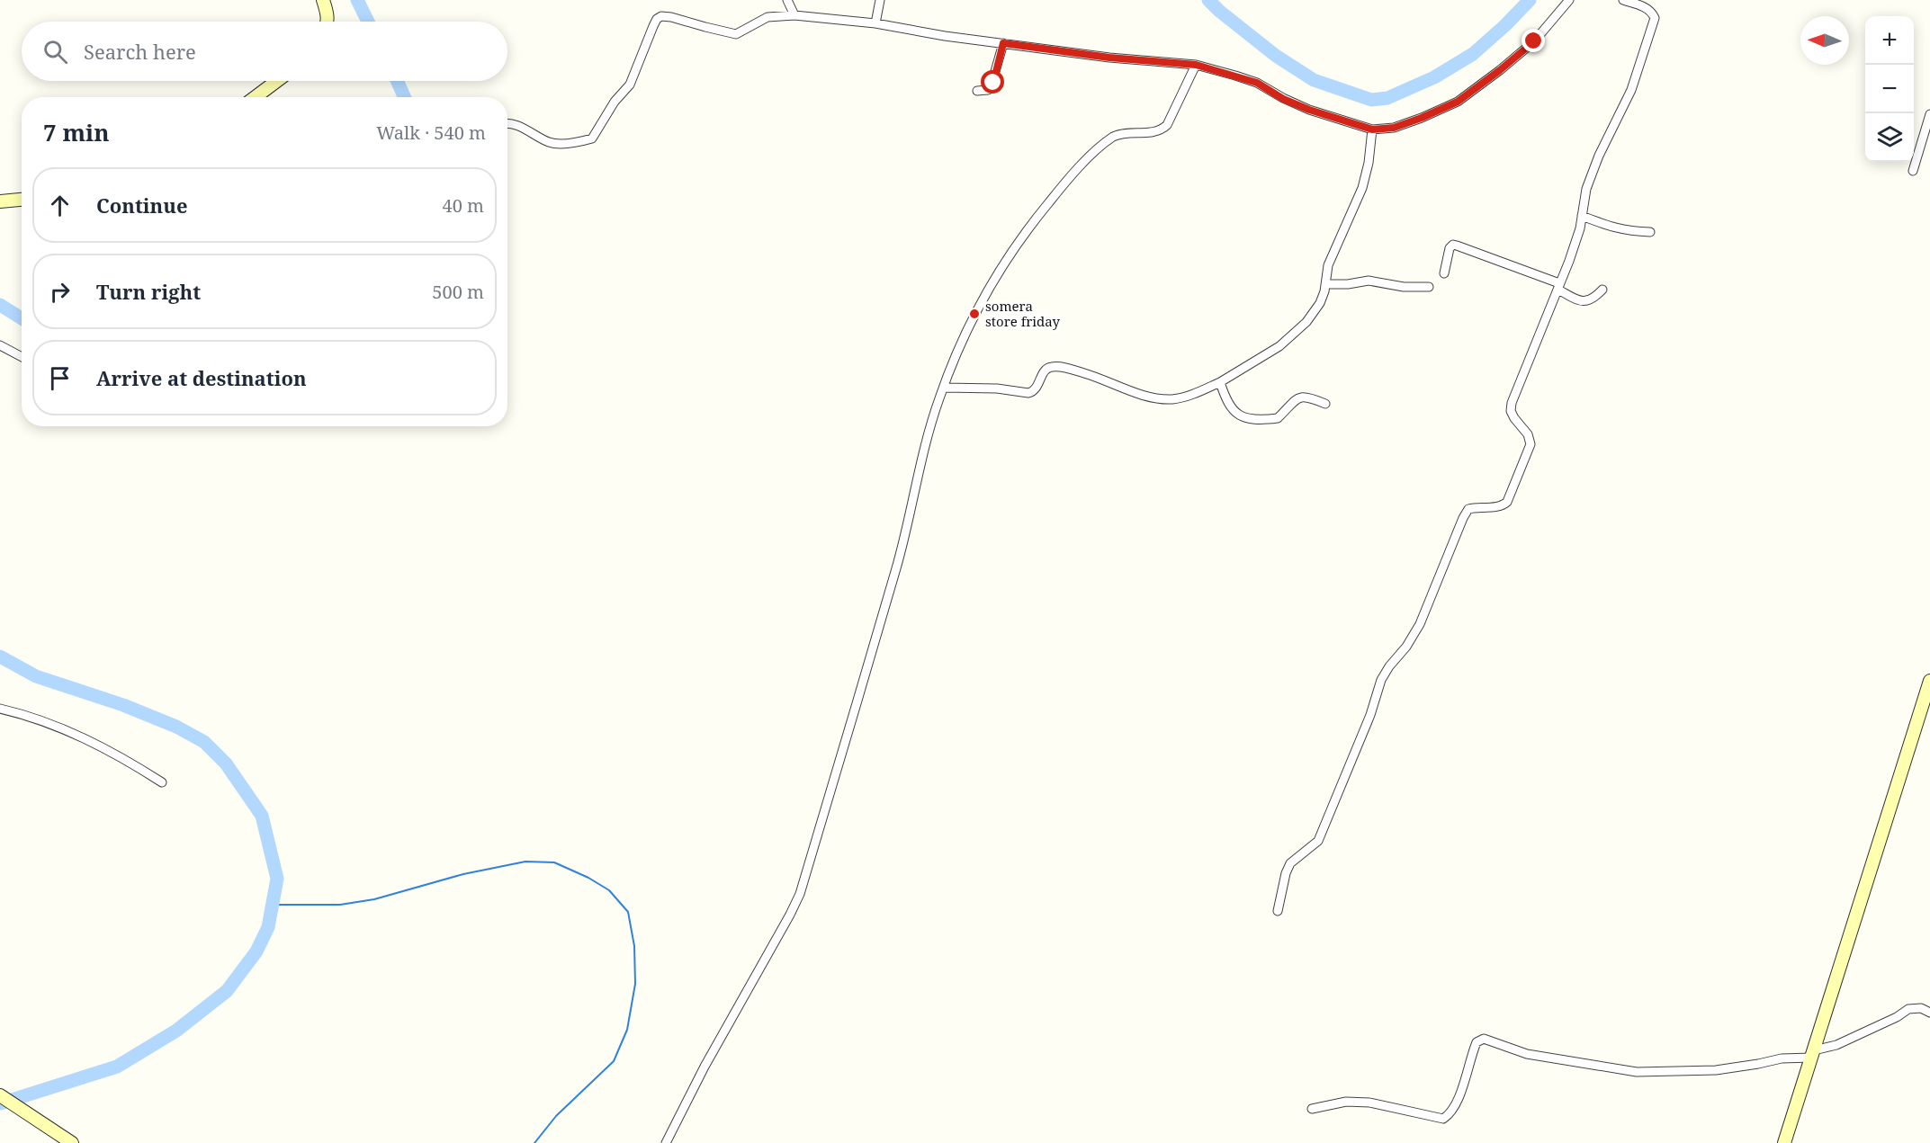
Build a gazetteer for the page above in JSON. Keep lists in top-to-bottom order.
{
  "places": ["somera store friday"],
  "north": "left",
  "page": {
    "map_buttons": ["+", "−"],
    "search": "Search here",
    "heading": ["7 min", "Walk · 540 m"],
    "list": [
      ["Continue", "40 m"],
      ["Turn right", "500 m"],
      "Arrive at destination"
    ]
  }
}
